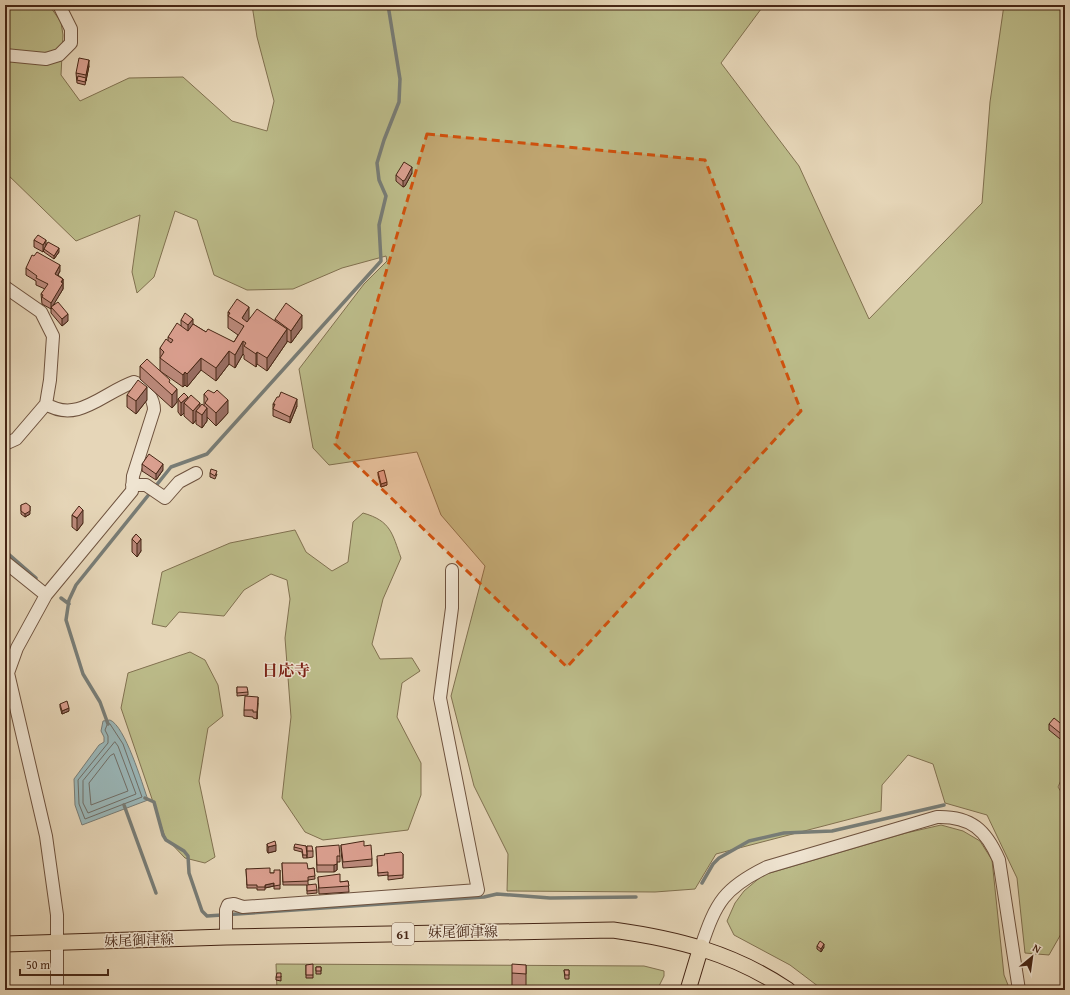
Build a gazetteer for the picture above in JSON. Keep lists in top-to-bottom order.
{
  "streets": {
    "main road": ["妹尾御津線", "61"]
  },
  "districts": ["日応寺"],
  "scale_bar": "50 m",
  "north": "top right"
}
